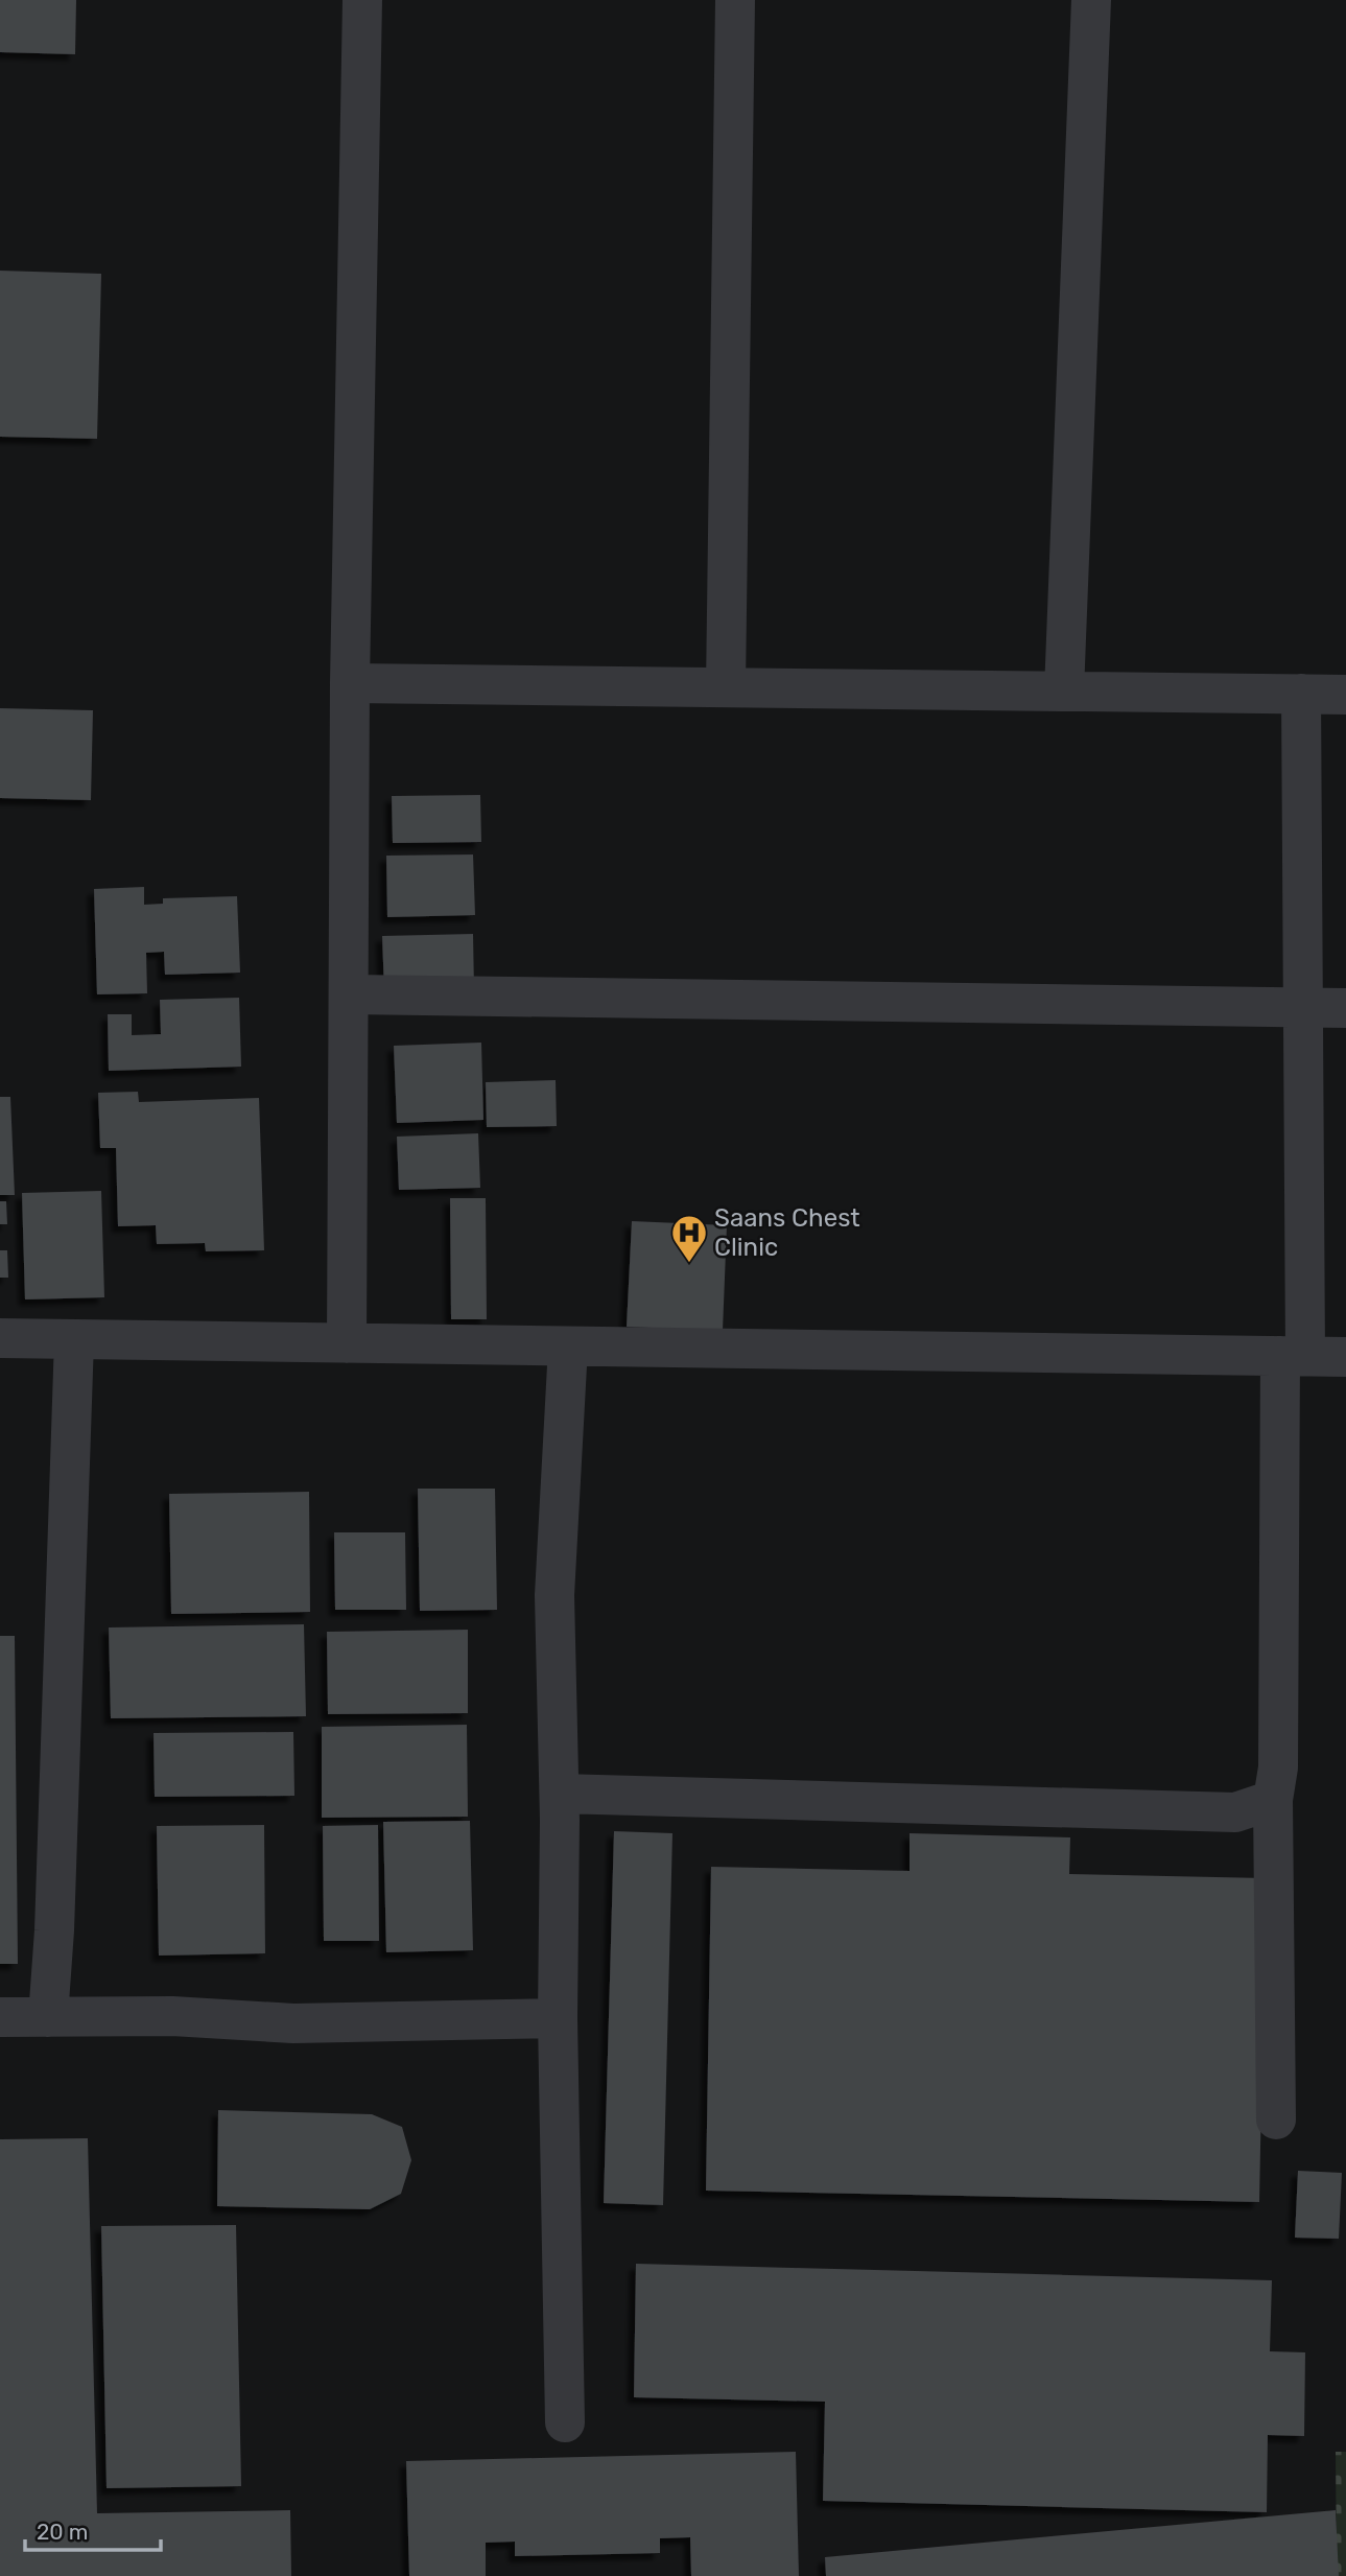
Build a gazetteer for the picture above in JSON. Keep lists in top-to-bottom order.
{
  "places": {
    "hospital": ["Saans Chest Clinic"]
  },
  "scale_bar": "20 m"
}
